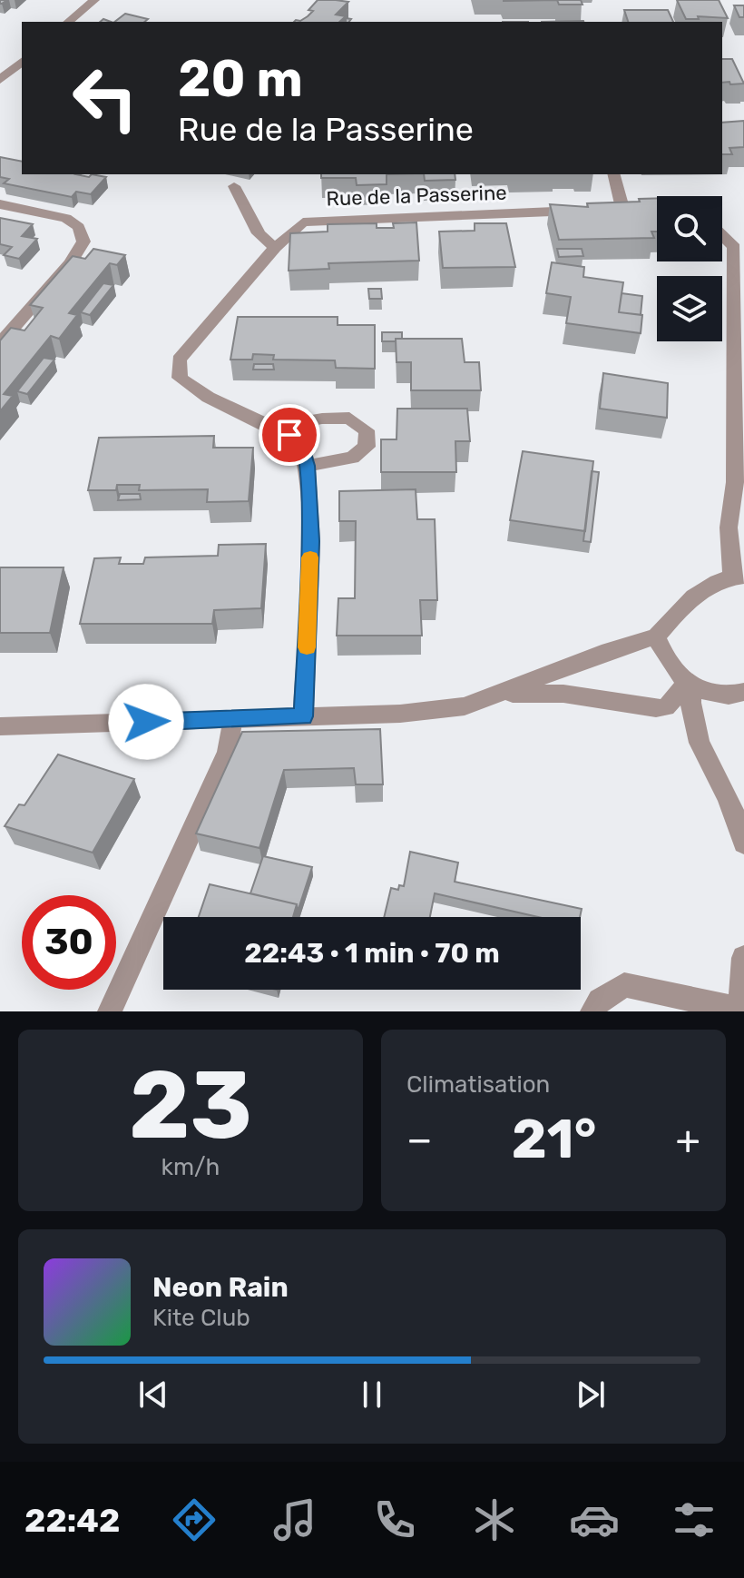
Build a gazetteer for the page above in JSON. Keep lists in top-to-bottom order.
{
  "streets": {
    "street": ["Rue de la Passerine"]
  },
  "page": {
    "turn": ["20 m", "Rue de la Passerine"],
    "limit": "30",
    "trip": "22:43 · 1 min · 70 m",
    "tile": [
      ["23", "km/h"],
      "Climatisation"
    ],
    "heat": ["−", "21°", "+"],
    "song": ["Neon Rain", "Kite Club"],
    "tabs": "22:42"
  }
}
